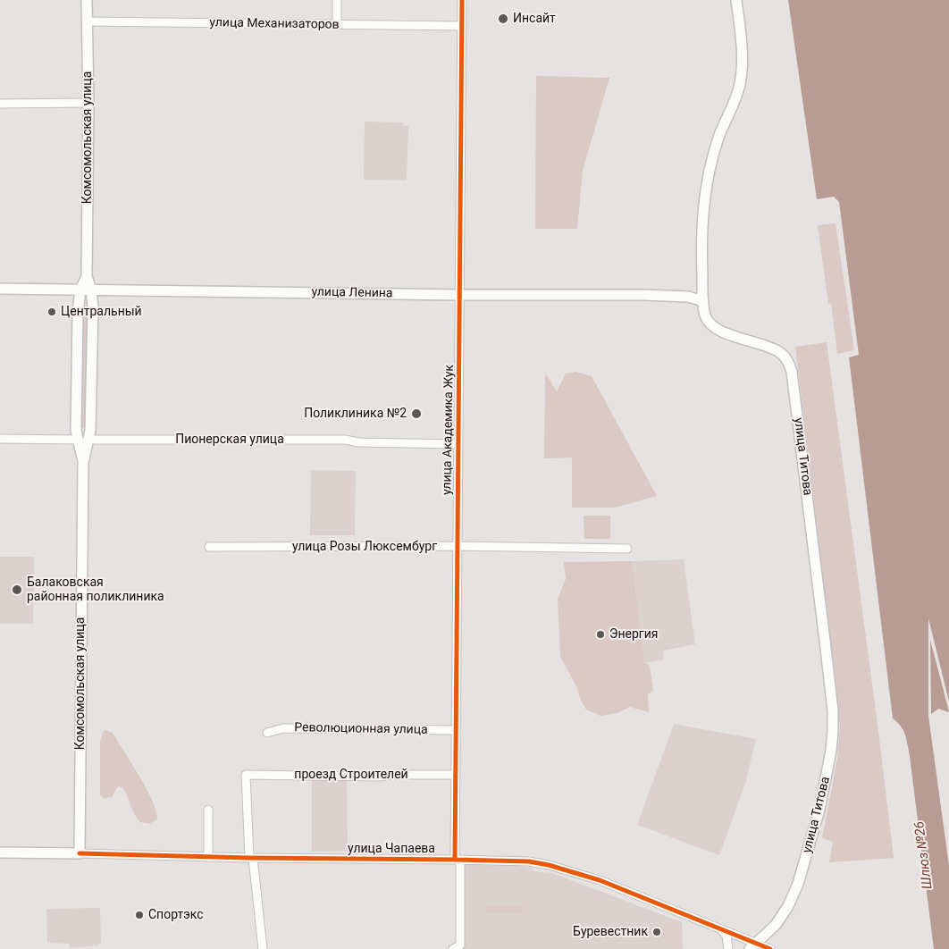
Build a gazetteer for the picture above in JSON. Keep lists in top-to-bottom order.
{
  "streets": {
    "main road": [
      "Комсомольская улица",
      "улица Ленина",
      "Пионерская улица",
      "улица Титова",
      "улица Чапаева"
    ],
    "street": [
      "улица Механизаторов",
      "улица Академика Жук",
      "улица Розы Люксембург",
      "Революционная улица",
      "проезд Строителей"
    ]
  },
  "crossings": [
    ["улица Механизаторов", "Комсомольская улица"],
    ["улица Механизаторов", "улица Академика Жук"],
    ["Комсомольская улица", "улица Ленина"],
    ["Комсомольская улица", "Пионерская улица"],
    ["Комсомольская улица", "улица Чапаева"],
    ["улица Ленина", "улица Академика Жук"],
    ["улица Ленина", "улица Титова"],
    ["улица Академика Жук", "Пионерская улица"],
    ["улица Академика Жук", "улица Розы Люксембург"],
    ["улица Академика Жук", "Революционная улица"],
    ["улица Академика Жук", "проезд Строителей"],
    ["улица Академика Жук", "улица Чапаева"],
    ["улица Титова", "улица Чапаева"],
    ["проезд Строителей", "улица Чапаева"]
  ],
  "water": ["Шлюз №26"],
  "places": [
    "Инсайт",
    "Центральный",
    "Поликлиника №2",
    "Балаковская районная поликлиника",
    "Энергия",
    "Спортэкс",
    "Буревестник"
  ]
}
